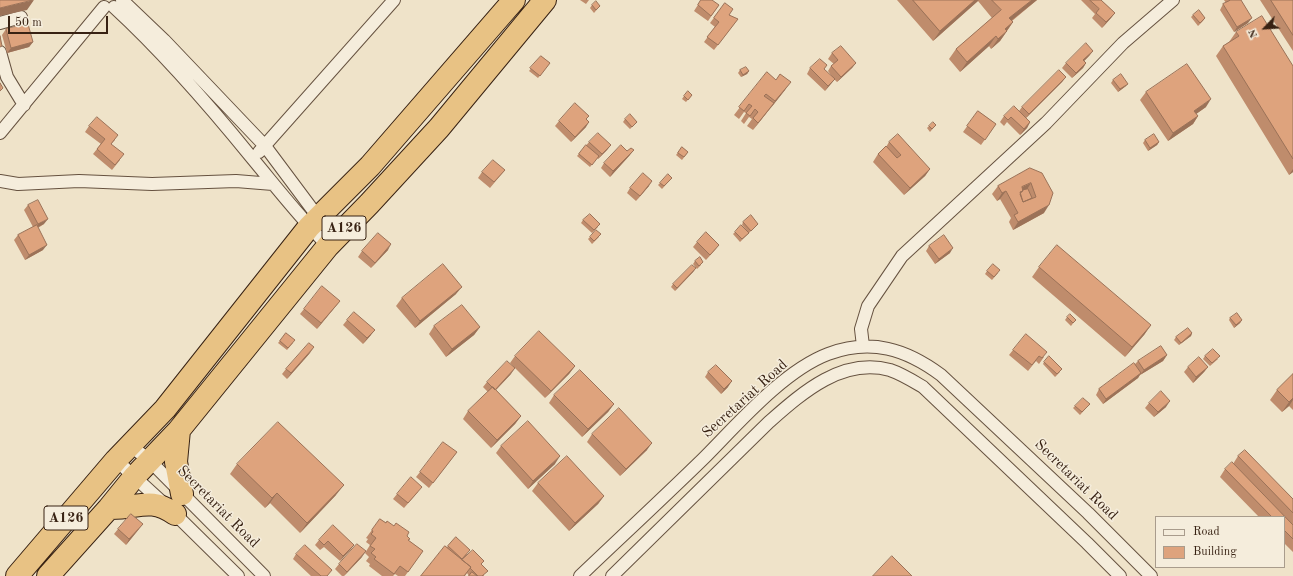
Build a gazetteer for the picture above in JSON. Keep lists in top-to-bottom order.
{
  "streets": {
    "highway": ["A126"],
    "street": ["Secretariat Road"]
  },
  "crossings": [
    ["A126", "Secretariat Road"]
  ],
  "legend": ["Road", "Building"],
  "scale_bar": "50 m",
  "north": "bottom left"
}
